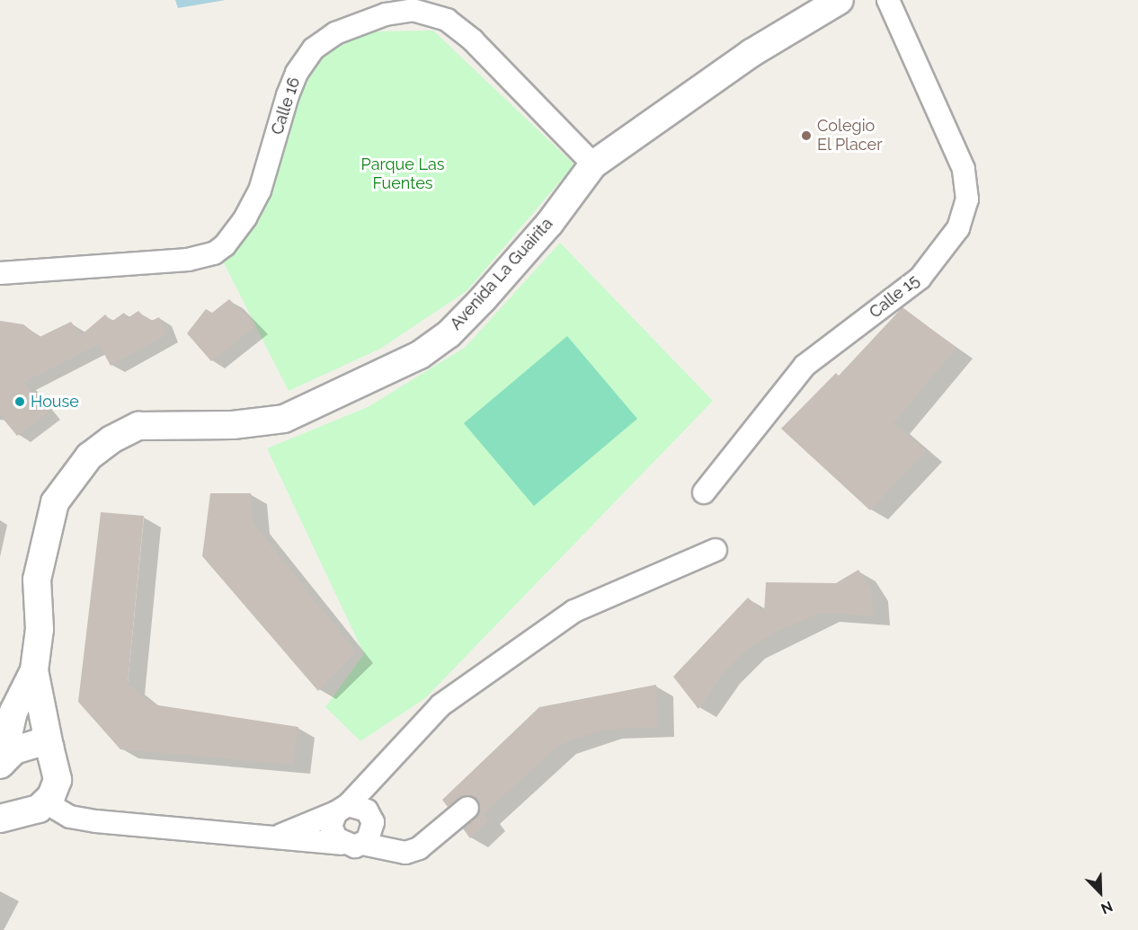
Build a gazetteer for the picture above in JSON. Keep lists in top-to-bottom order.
{
  "streets": {
    "street": ["Calle 16", "Avenida La Guairita", "Calle 15"]
  },
  "crossings": [
    ["Calle 16", "Avenida La Guairita"]
  ],
  "parks": ["Parque Las Fuentes"],
  "places": ["Colegio El Placer", "House"],
  "north": "bottom right"
}
